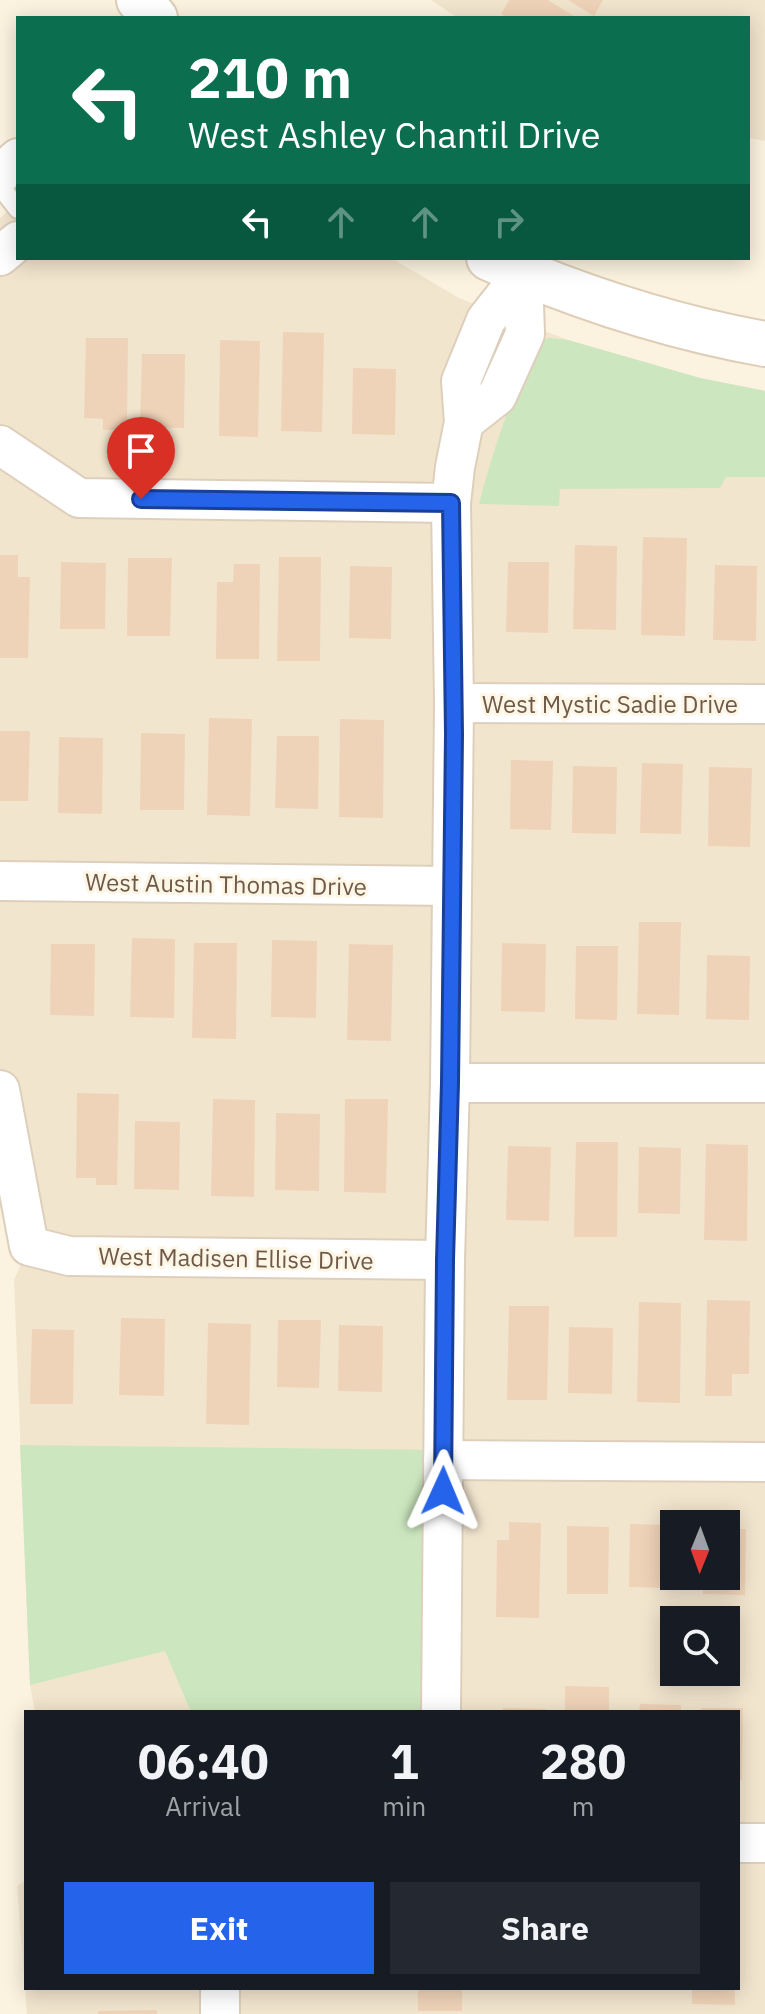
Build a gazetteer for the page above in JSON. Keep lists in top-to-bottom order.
{
  "streets": {
    "street": ["West Mystic Sadie Drive", "West Austin Thomas Drive", "West Madisen Ellise Drive"]
  },
  "north": "bottom",
  "page": {
    "turn": ["210 m", "West Ashley Chantil Drive"],
    "eta": [
      "06:40",
      "Arrival",
      "1",
      "min",
      "280",
      "m"
    ],
    "buttons": ["Exit", "Share"]
  }
}
